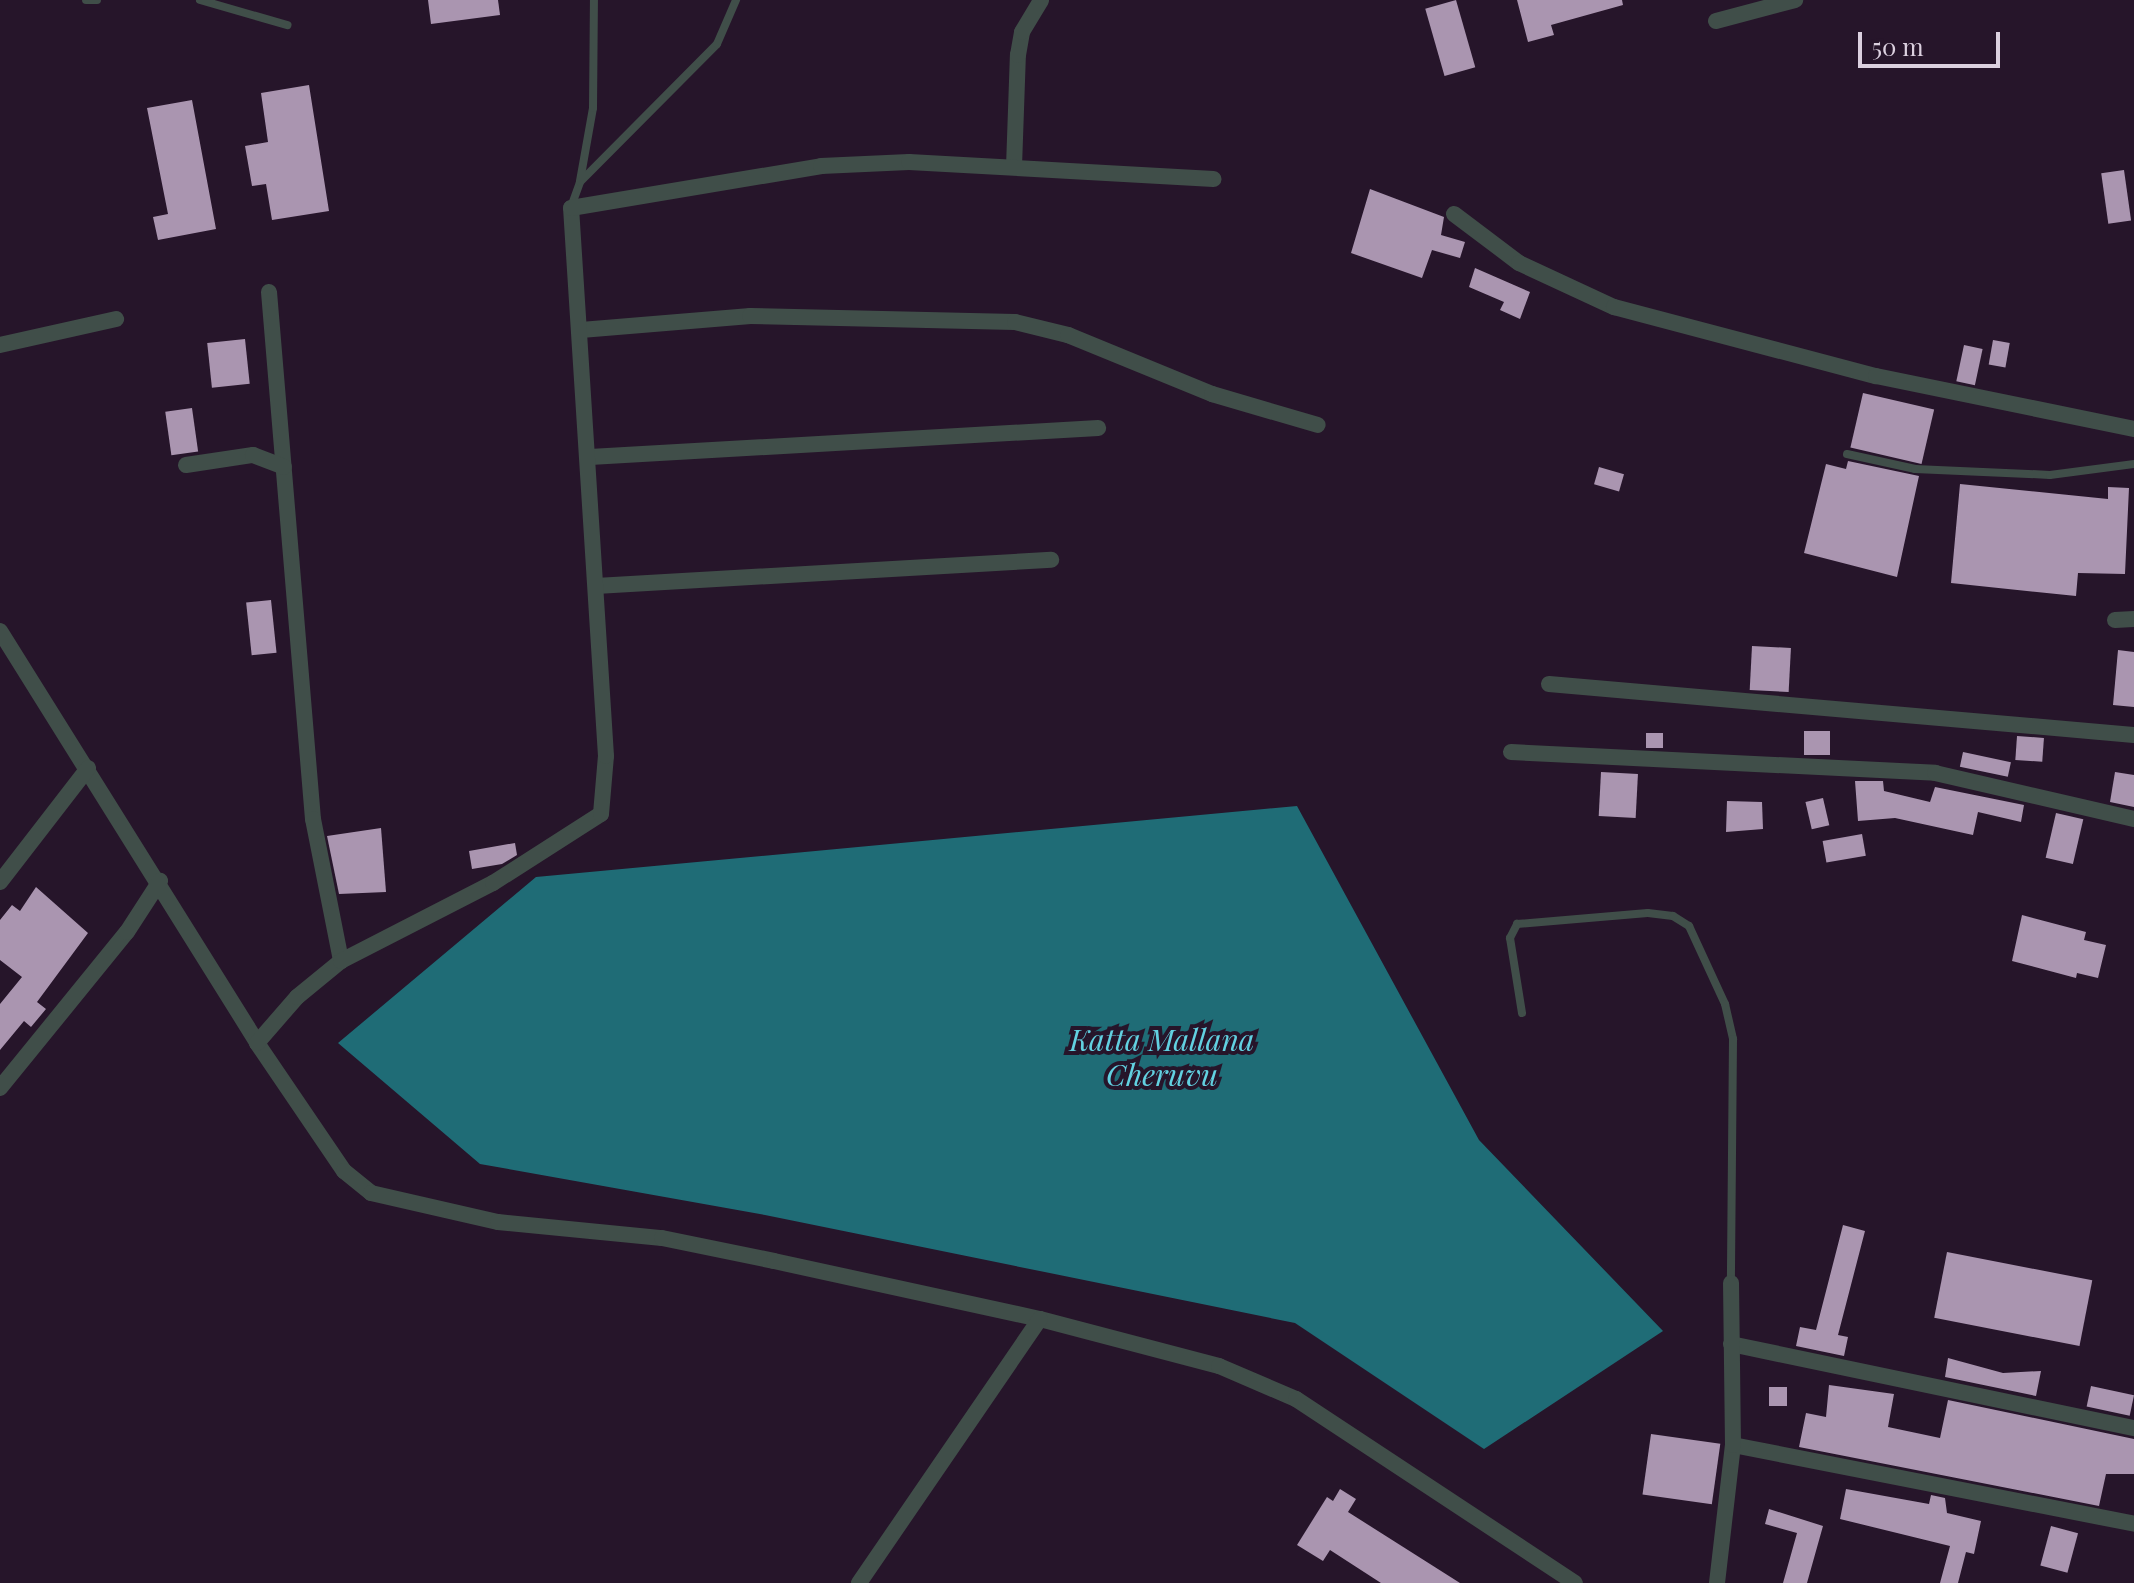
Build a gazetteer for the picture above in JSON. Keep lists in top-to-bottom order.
{
  "water": ["Katta Mallana Cheruvu"],
  "scale_bar": "50 m"
}
